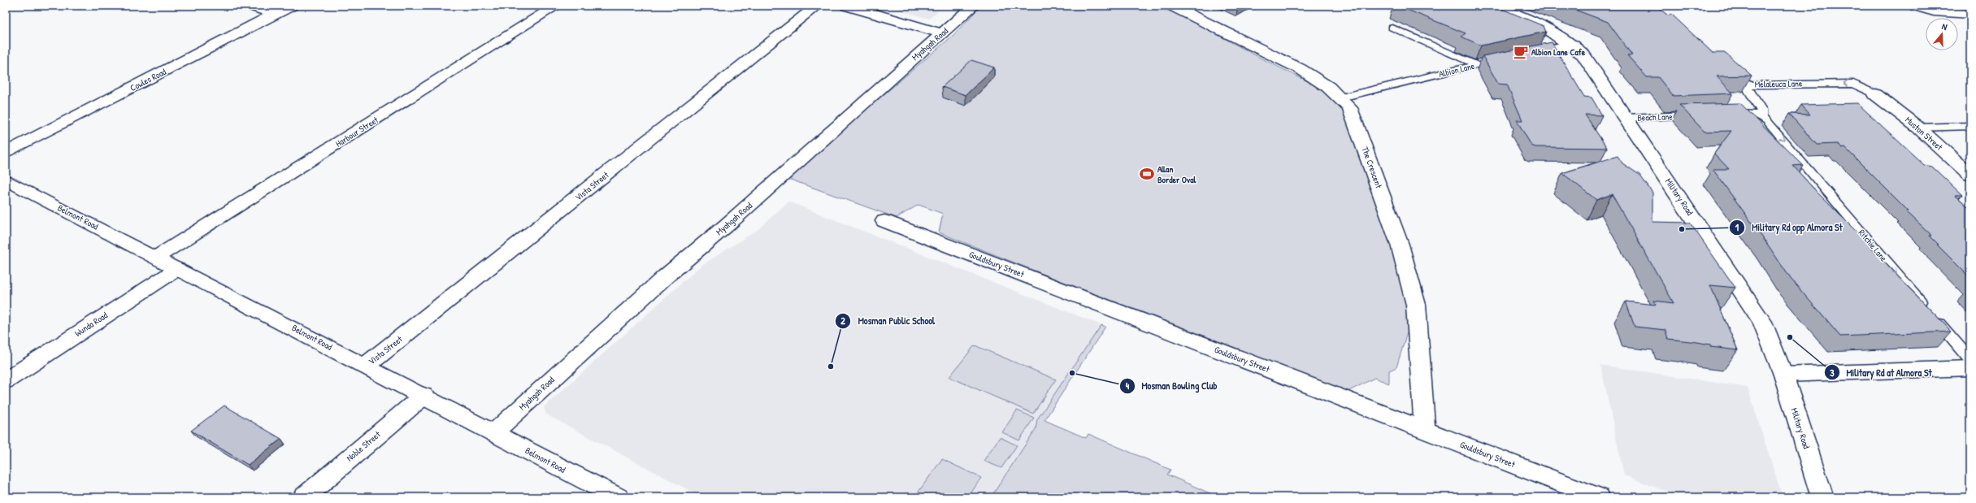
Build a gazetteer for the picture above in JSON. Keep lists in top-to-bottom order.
{
  "streets": {
    "street": [
      "Myahgah Road",
      "Cowles Road",
      "Harbour Street",
      "Muston Street",
      "The Crescent",
      "Vista Street",
      "Military Road",
      "Belmont Road",
      "Gouldsbury Street",
      "Wunda Road",
      "Noble Street"
    ],
    "lane": [
      "Albion Lane",
      "Melaleuca Lane",
      "Beach Lane",
      "Ritchie Lane"
    ]
  },
  "crossings": [
    ["Myahgah Road", "Belmont Road"],
    ["Albion Lane", "The Crescent"],
    ["Melaleuca Lane", "Muston Street"],
    ["Melaleuca Lane", "Ritchie Lane"],
    ["Beach Lane", "Military Road"],
    ["Harbour Street", "Belmont Road"],
    ["The Crescent", "Gouldsbury Street"],
    ["Vista Street", "Belmont Road"],
    ["Belmont Road", "Wunda Road"],
    ["Belmont Road", "Noble Street"]
  ],
  "one_way": ["Melaleuca Lane", "Ritchie Lane"],
  "places": {
    "cafe": ["Albion Lane Cafe"],
    "sports": ["Allan Border Oval"],
    "other": [
      "Military Rd opp Almora St",
      "Military Rd at Almora St",
      "Mosman Public School",
      "Mosman Bowling Club"
    ]
  },
  "north": "top"
}
